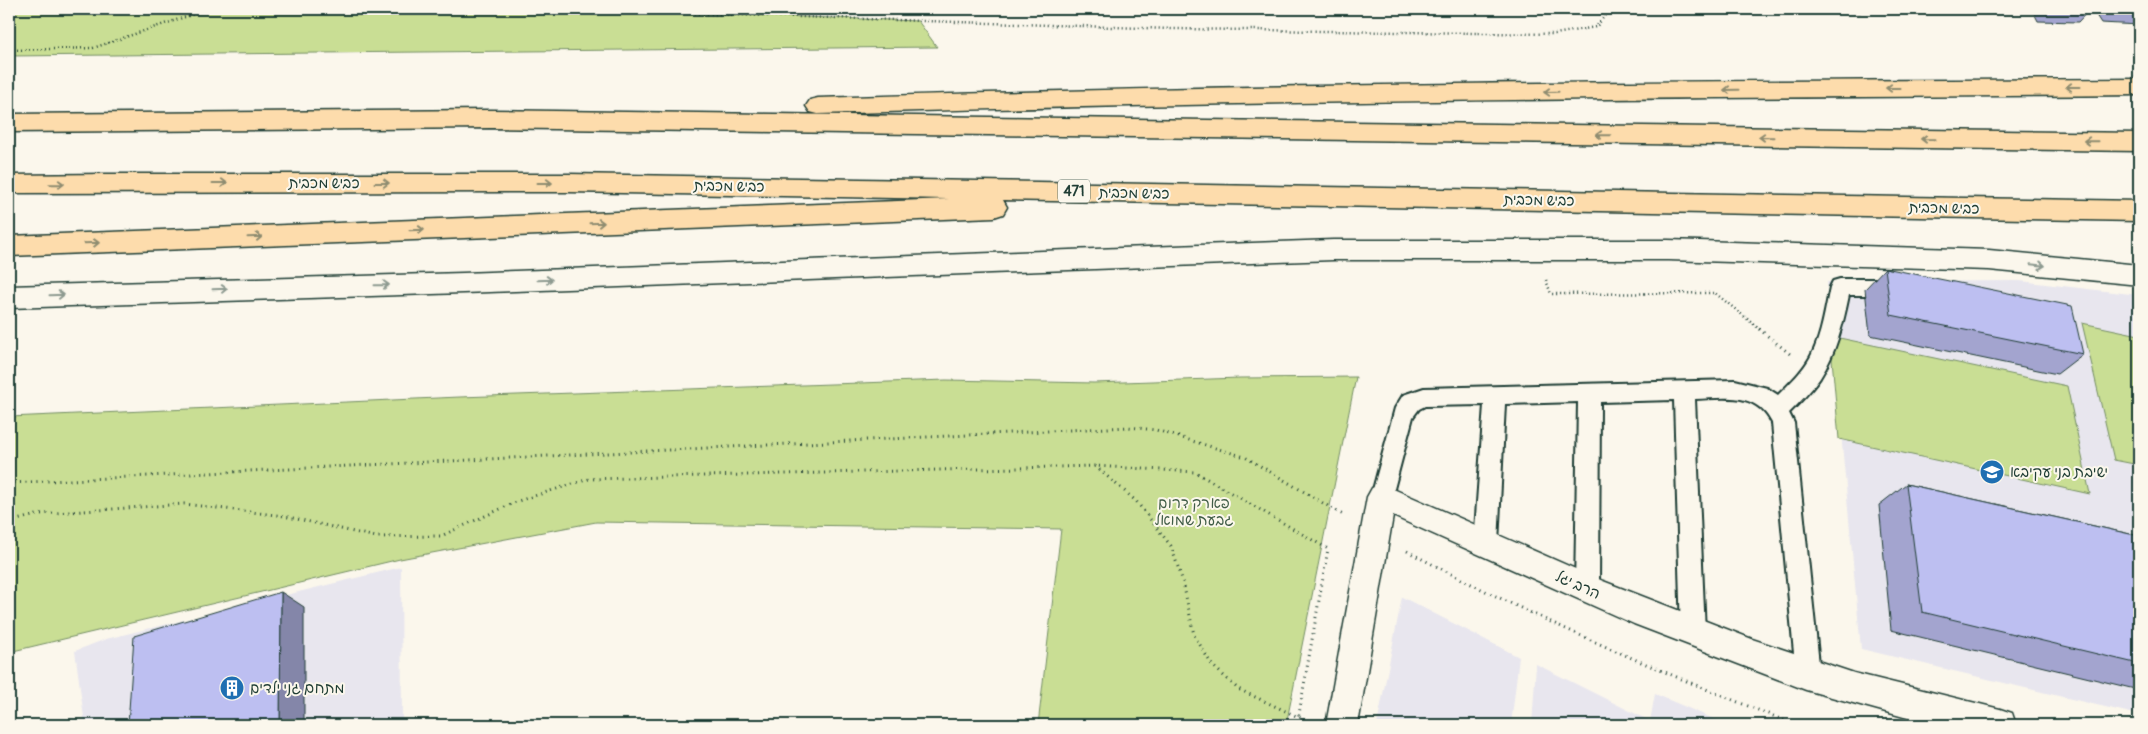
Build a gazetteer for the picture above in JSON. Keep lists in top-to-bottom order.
{
  "streets": {
    "highway": ["כביש מכבית", "471"],
    "main road": ["הרב יגל"]
  },
  "parks": ["פארק דרום גבעת שמואל"],
  "places": {
    "school or university": ["ישיבת בני עקיבא"],
    "building": ["מתחם גני ילדים"]
  }
}
